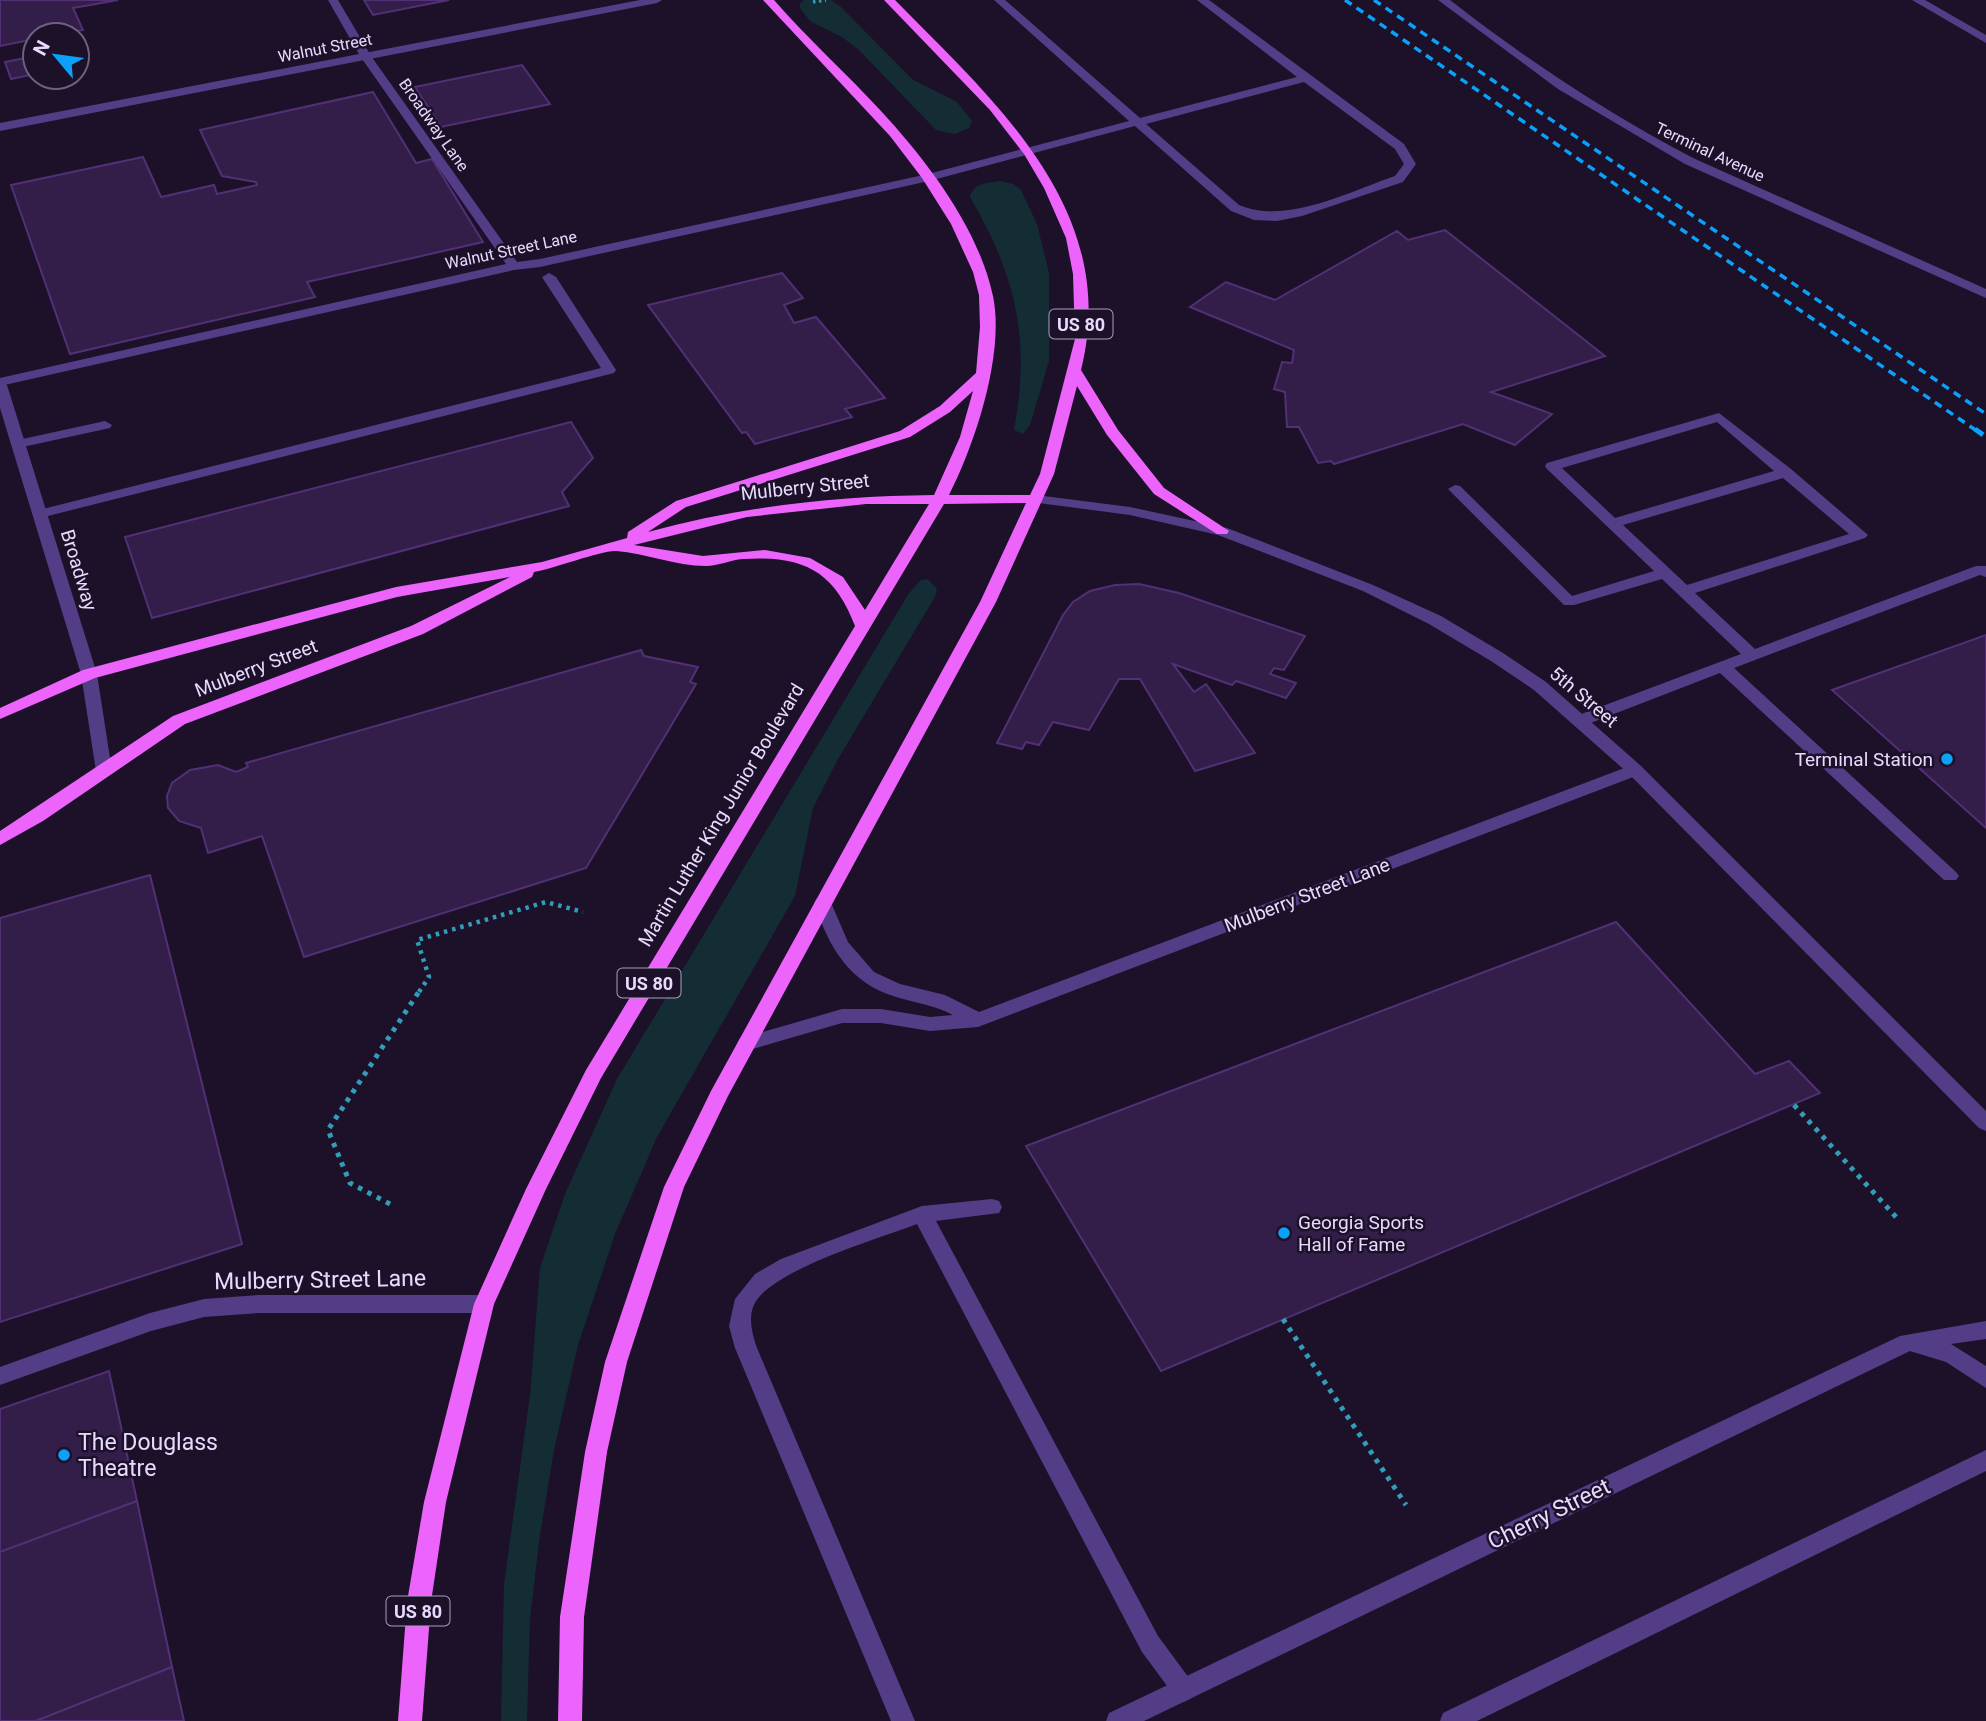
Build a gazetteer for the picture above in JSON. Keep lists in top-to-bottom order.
{
  "streets": {
    "main road": ["US 80", "Mulberry Street", "Martin Luther King Junior Boulevard"],
    "street": [
      "Walnut Street",
      "Broadway Lane",
      "Terminal Avenue",
      "Walnut Street Lane",
      "Broadway",
      "5th Street",
      "Mulberry Street Lane",
      "Cherry Street"
    ]
  },
  "crossings": [
    ["Walnut Street", "Broadway Lane"],
    ["Broadway Lane", "Walnut Street Lane"],
    ["Walnut Street Lane", "US 80"],
    ["Walnut Street Lane", "Broadway"],
    ["Walnut Street Lane", "Martin Luther King Junior Boulevard"],
    ["US 80", "Mulberry Street"],
    ["US 80", "5th Street"],
    ["US 80", "Mulberry Street Lane"],
    ["Mulberry Street", "Broadway"],
    ["Mulberry Street", "5th Street"],
    ["Mulberry Street", "Martin Luther King Junior Boulevard"],
    ["5th Street", "Mulberry Street Lane"],
    ["Martin Luther King Junior Boulevard", "Mulberry Street Lane"]
  ],
  "places": ["Terminal Station", "Georgia Sports Hall of Fame", "The Douglass Theatre"],
  "north": "top left"
}
